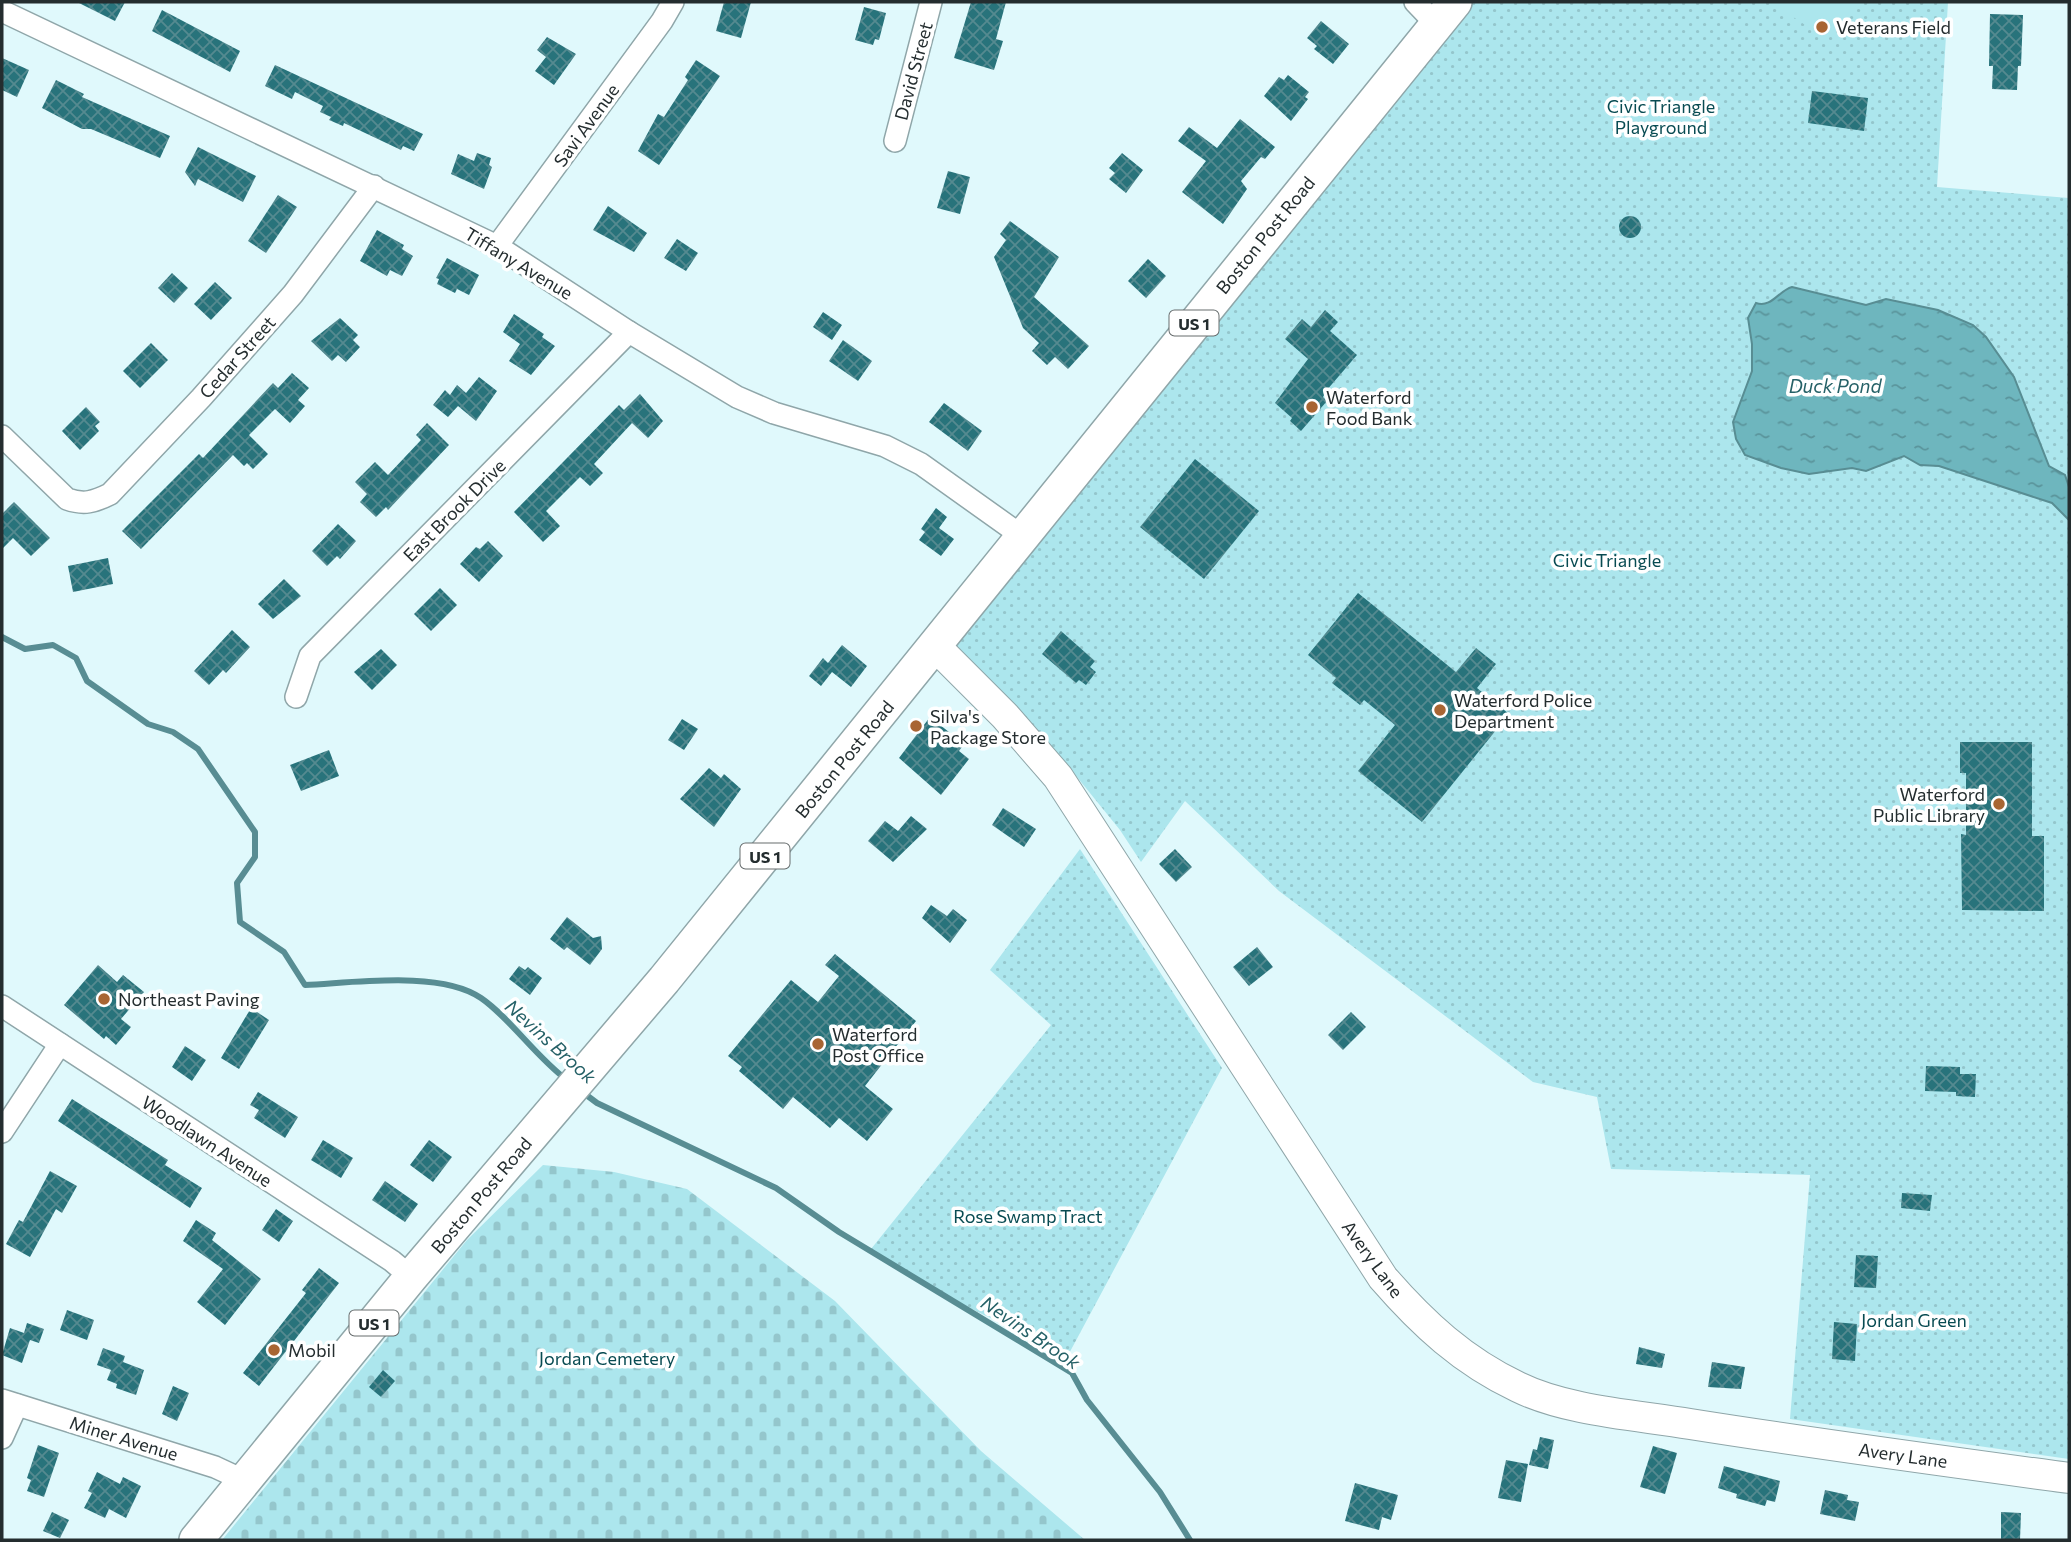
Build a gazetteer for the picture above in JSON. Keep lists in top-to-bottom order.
{
  "streets": {
    "main road": ["Boston Post Road", "US 1"],
    "street": [
      "David Street",
      "Savi Avenue",
      "Tiffany Avenue",
      "Cedar Street",
      "East Brook Drive",
      "Woodlawn Avenue",
      "Avery Lane",
      "Miner Avenue"
    ]
  },
  "crossings": [
    ["Savi Avenue", "Tiffany Avenue"],
    ["Boston Post Road", "Tiffany Avenue"],
    ["Boston Post Road", "Woodlawn Avenue"],
    ["Boston Post Road", "Avery Lane"],
    ["Boston Post Road", "Miner Avenue"],
    ["Tiffany Avenue", "Cedar Street"],
    ["Tiffany Avenue", "East Brook Drive"]
  ],
  "water": ["Duck Pond", "Nevins Brook"],
  "parks": [
    "Civic Triangle Playground",
    "Civic Triangle",
    "Rose Swamp Tract",
    "Jordan Green",
    "Jordan Cemetery"
  ],
  "places": [
    "Veterans Field",
    "Waterford Food Bank",
    "Waterford Police Department",
    "Silva's Package Store",
    "Waterford Public Library",
    "Northeast Paving",
    "Waterford Post Office",
    "Mobil"
  ]
}
